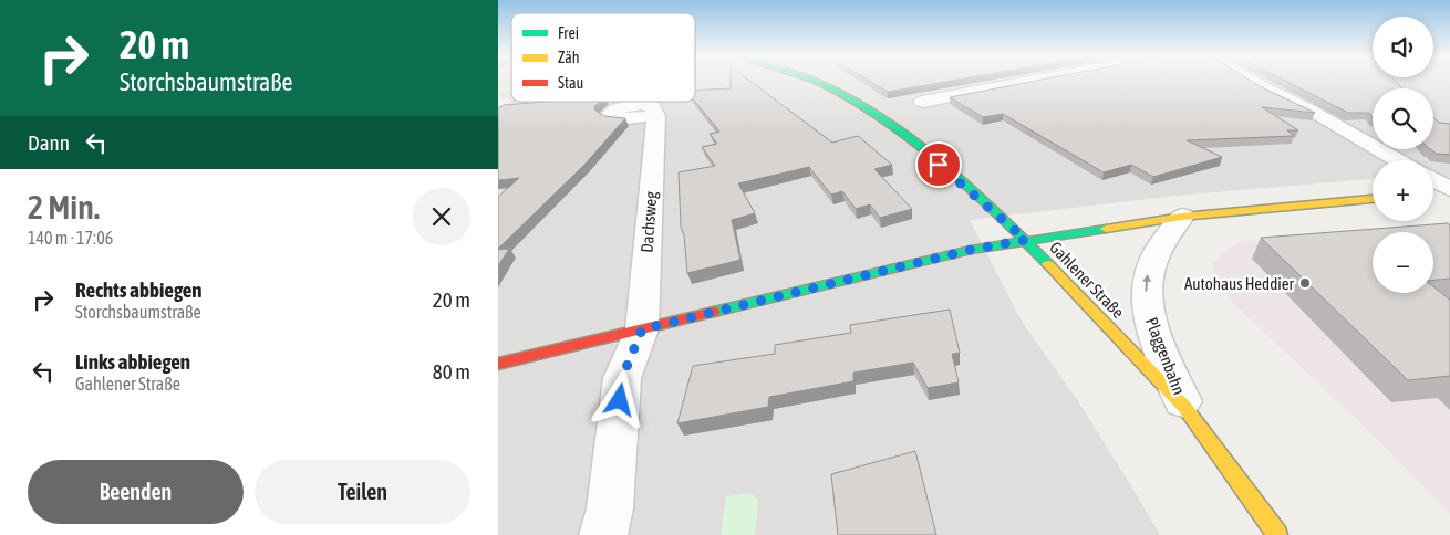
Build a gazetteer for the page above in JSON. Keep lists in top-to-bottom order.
{
  "streets": {
    "main road": ["Gahlener Straße"],
    "street": ["Dachsweg", "Plaggenbahn"]
  },
  "crossings": [
    ["Gahlener Straße", "Plaggenbahn"]
  ],
  "one_way": ["Plaggenbahn"],
  "places": ["Autohaus Heddier"],
  "legend": ["Frei", "Zäh", "Stau"],
  "page": {
    "turn": ["20 m", "Storchsbaumstraße"],
    "map_buttons": ["+", "−"],
    "then": "Dann",
    "heading": ["2 Min.", "140 m · 17:06"],
    "list": [
      {
        "name": "Rechts abbiegen",
        "note": "Storchsbaumstraße",
        "value": "20 m"
      },
      {
        "name": "Links abbiegen",
        "note": "Gahlener Straße",
        "value": "80 m"
      }
    ],
    "buttons": ["Beenden", "Teilen"]
  }
}
